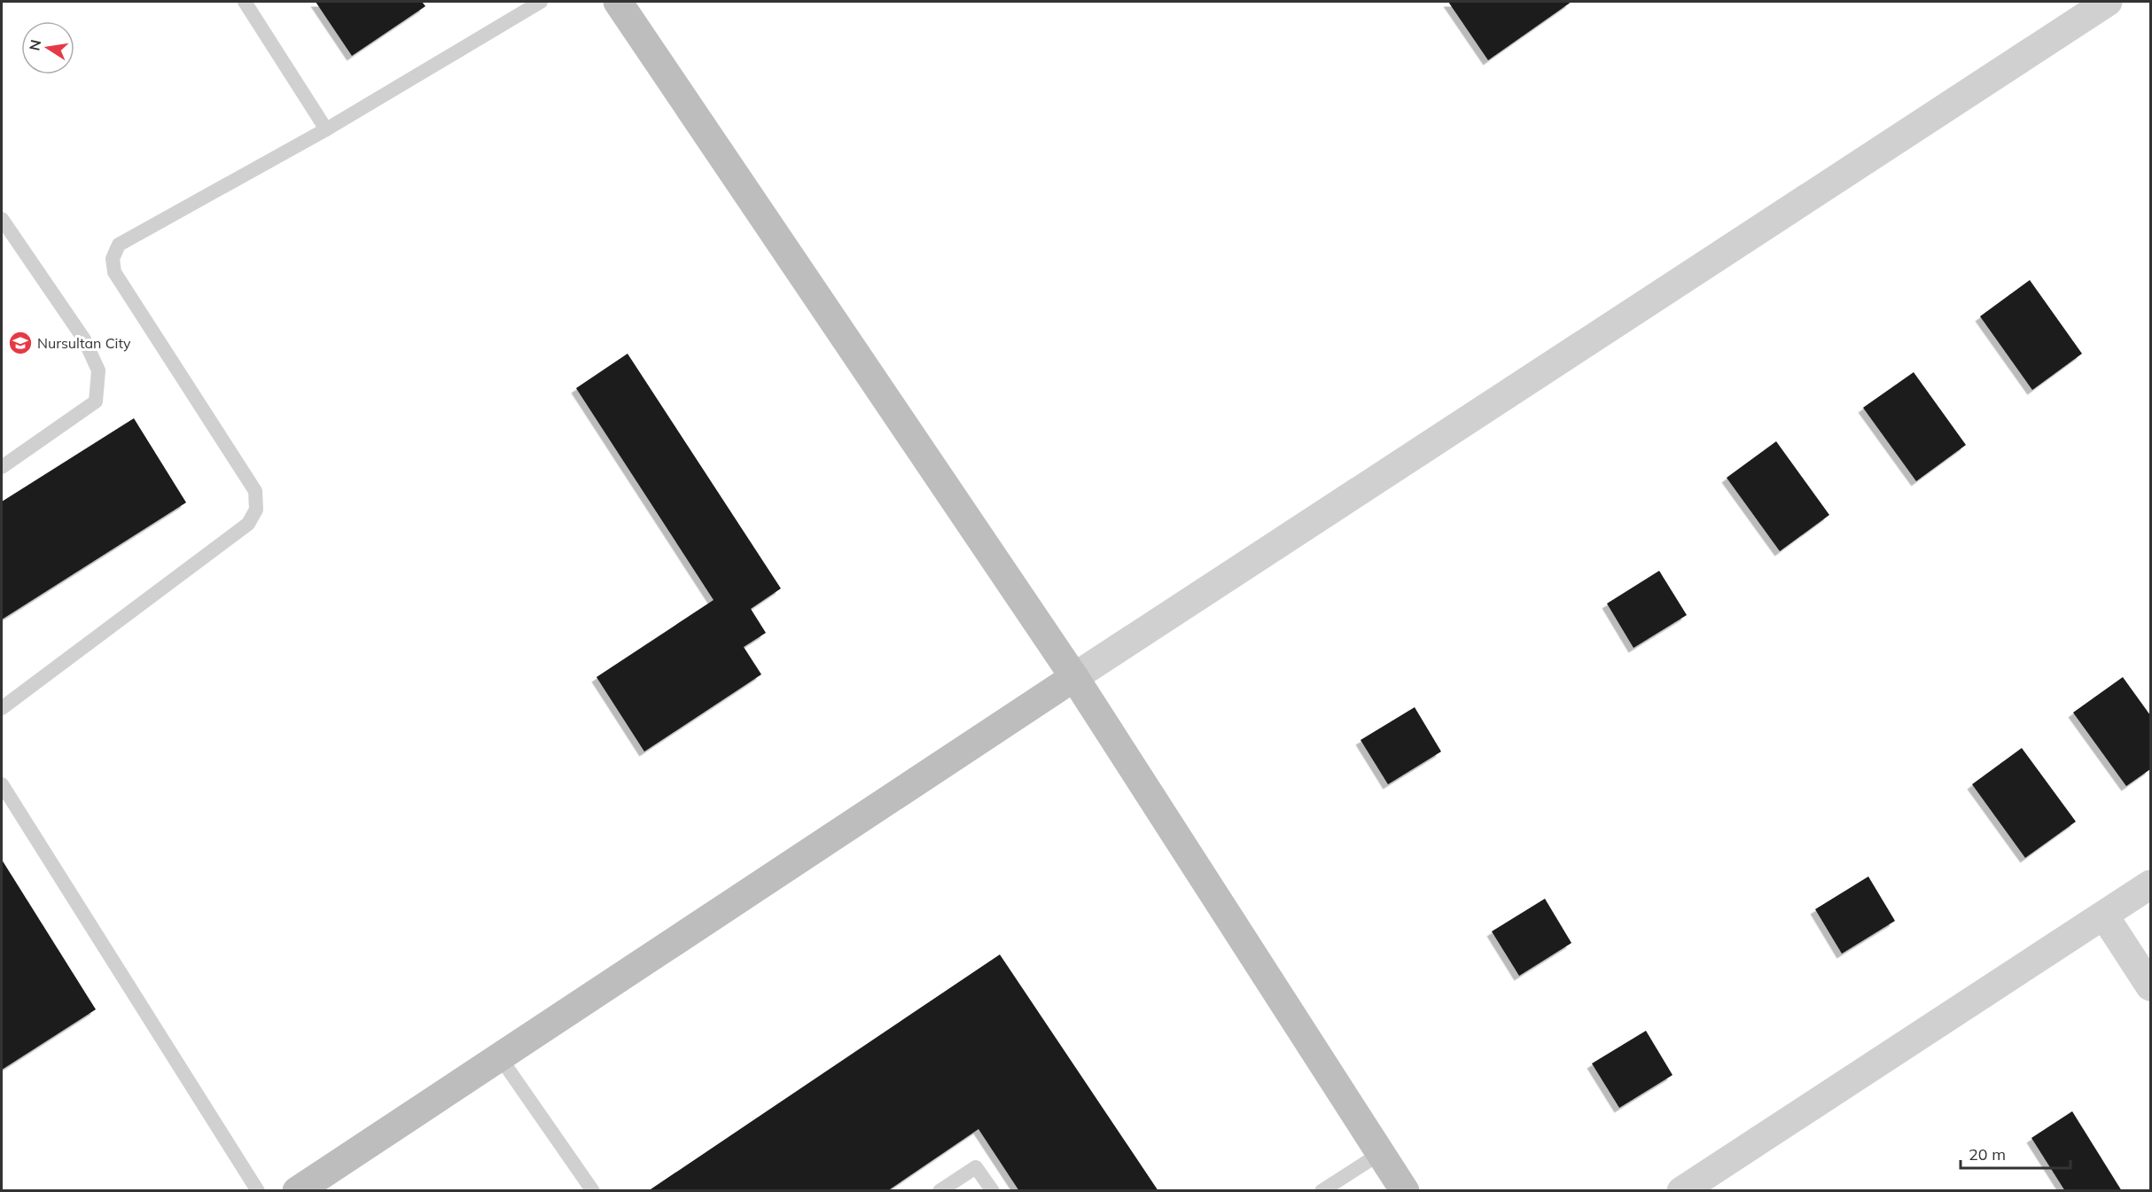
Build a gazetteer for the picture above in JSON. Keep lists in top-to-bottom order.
{
  "places": {
    "school or university": ["Nursultan City"]
  },
  "scale_bar": "20 m",
  "north": "left"
}
